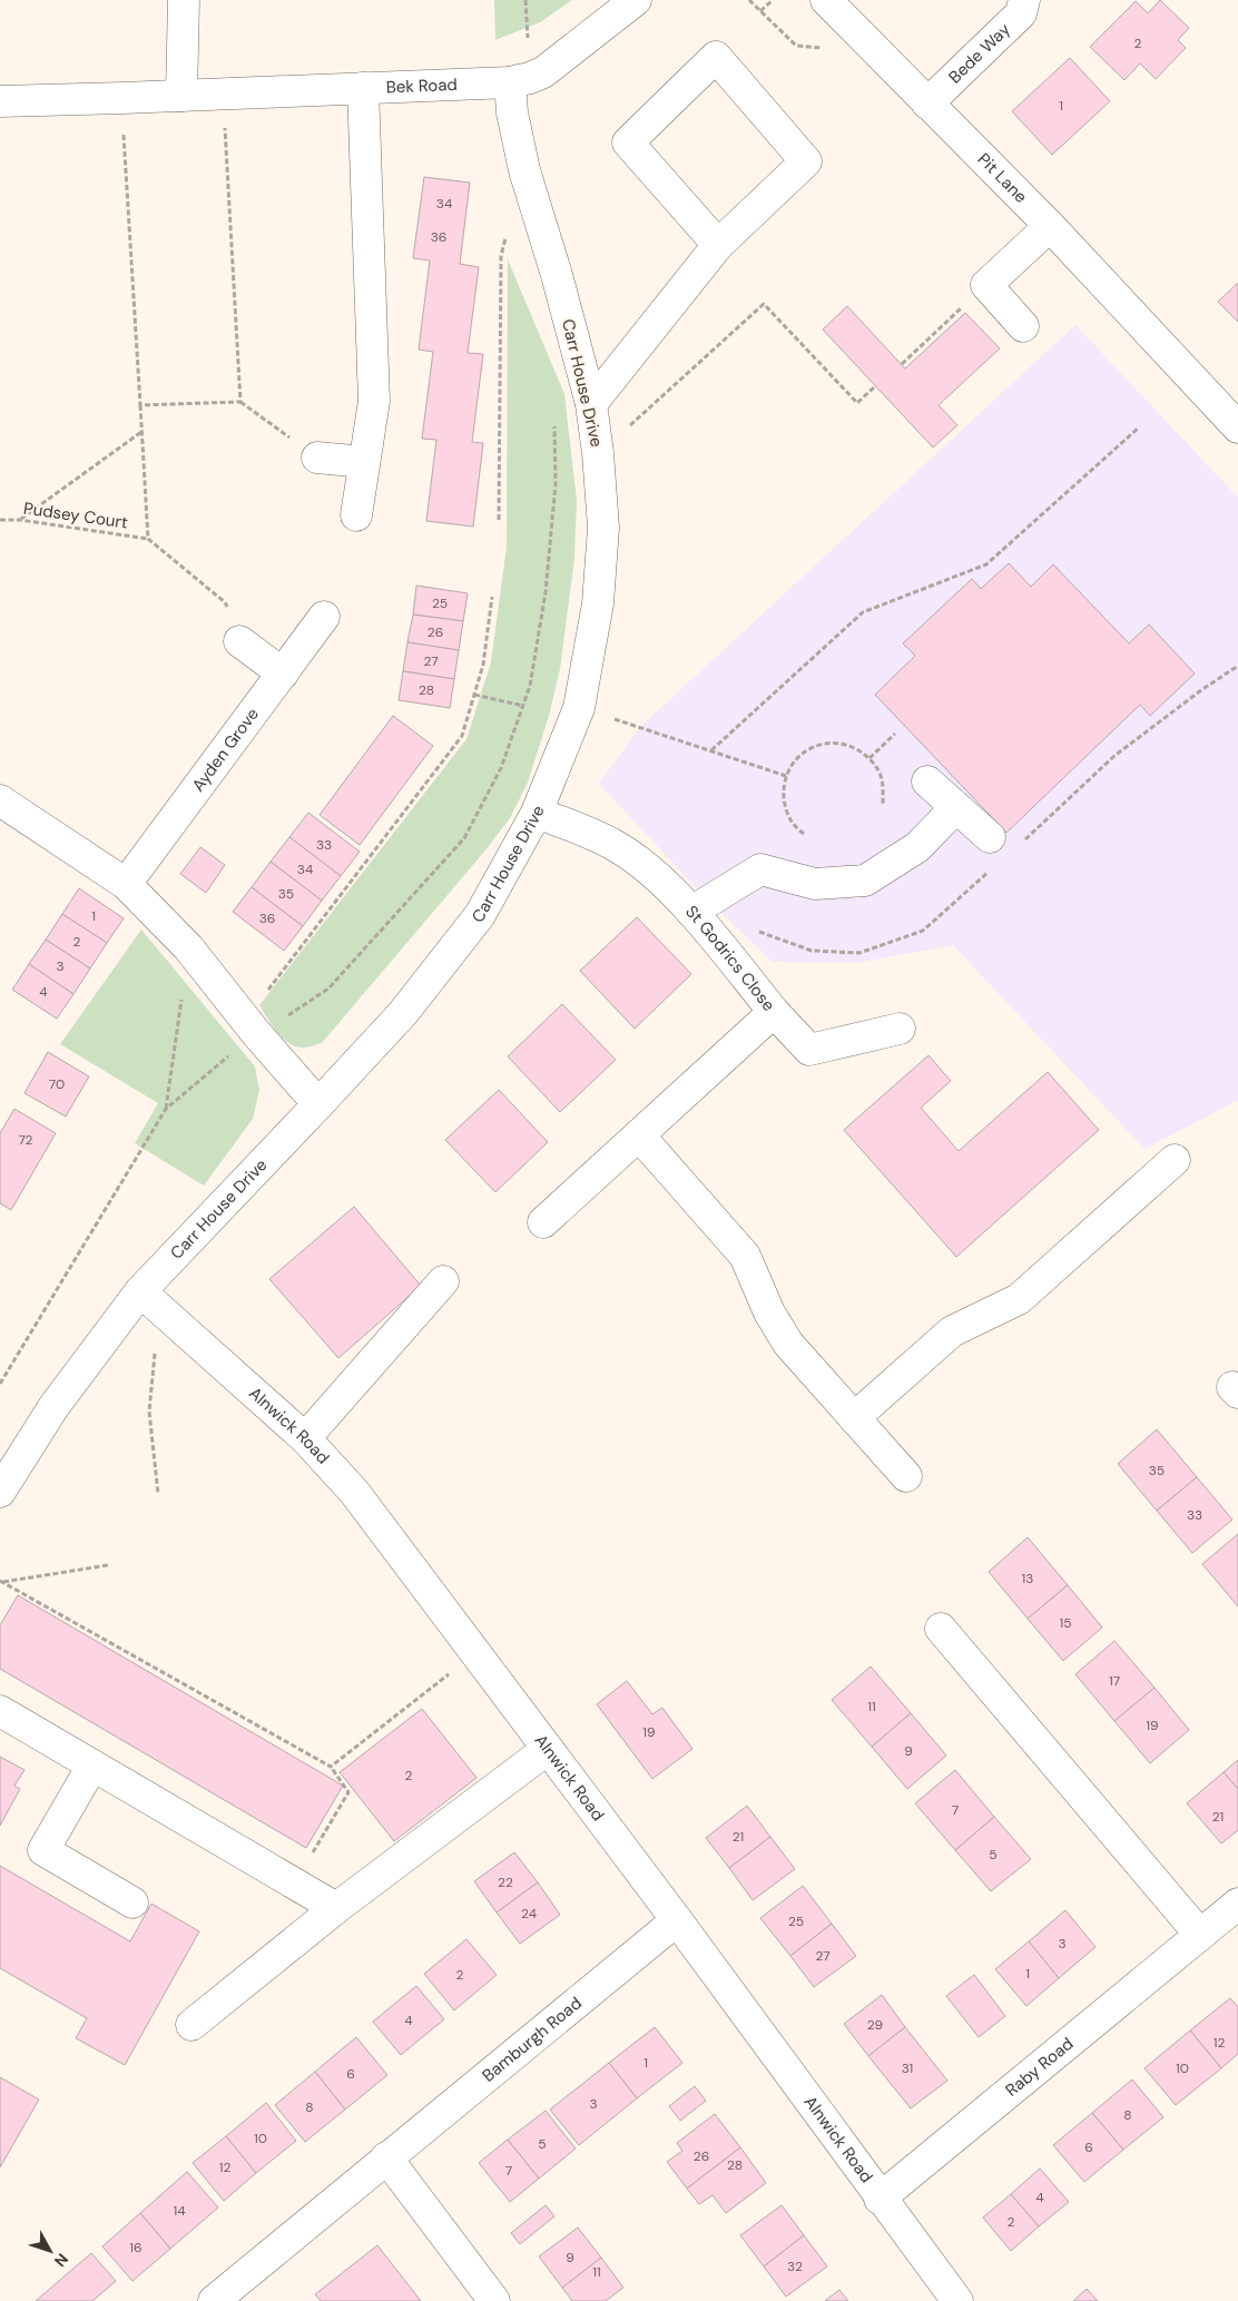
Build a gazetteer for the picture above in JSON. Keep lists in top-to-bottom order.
{
  "streets": {
    "street": [
      "Bede Way",
      "Bek Road",
      "Pit Lane",
      "Carr House Drive",
      "Ayden Grove",
      "St Godrics Close",
      "Alnwick Road",
      "Bamburgh Road",
      "Raby Road"
    ],
    "path": ["Pudsey Court"]
  },
  "crossings": [
    ["Bede Way", "Pit Lane"],
    ["Bek Road", "Carr House Drive"],
    ["Carr House Drive", "St Godrics Close"],
    ["Carr House Drive", "Alnwick Road"],
    ["Alnwick Road", "Bamburgh Road"],
    ["Alnwick Road", "Raby Road"]
  ],
  "house_numbers": [
    "2",
    "1",
    "34",
    "36",
    "25",
    "26",
    "27",
    "28",
    "33",
    "34",
    "35",
    "1",
    "36",
    "2",
    "3",
    "4",
    "70",
    "72",
    "35",
    "33",
    "13",
    "15",
    "17",
    "11",
    "19",
    "19",
    "9",
    "2",
    "7",
    "21",
    "21",
    "5",
    "22",
    "24",
    "25",
    "3",
    "27",
    "1",
    "2",
    "4",
    "29",
    "12",
    "1",
    "31",
    "10",
    "6",
    "3",
    "8",
    "8",
    "10",
    "5",
    "6",
    "26",
    "28",
    "12",
    "7",
    "4",
    "14",
    "2",
    "16",
    "9",
    "32",
    "11"
  ],
  "north": "bottom right"
}
